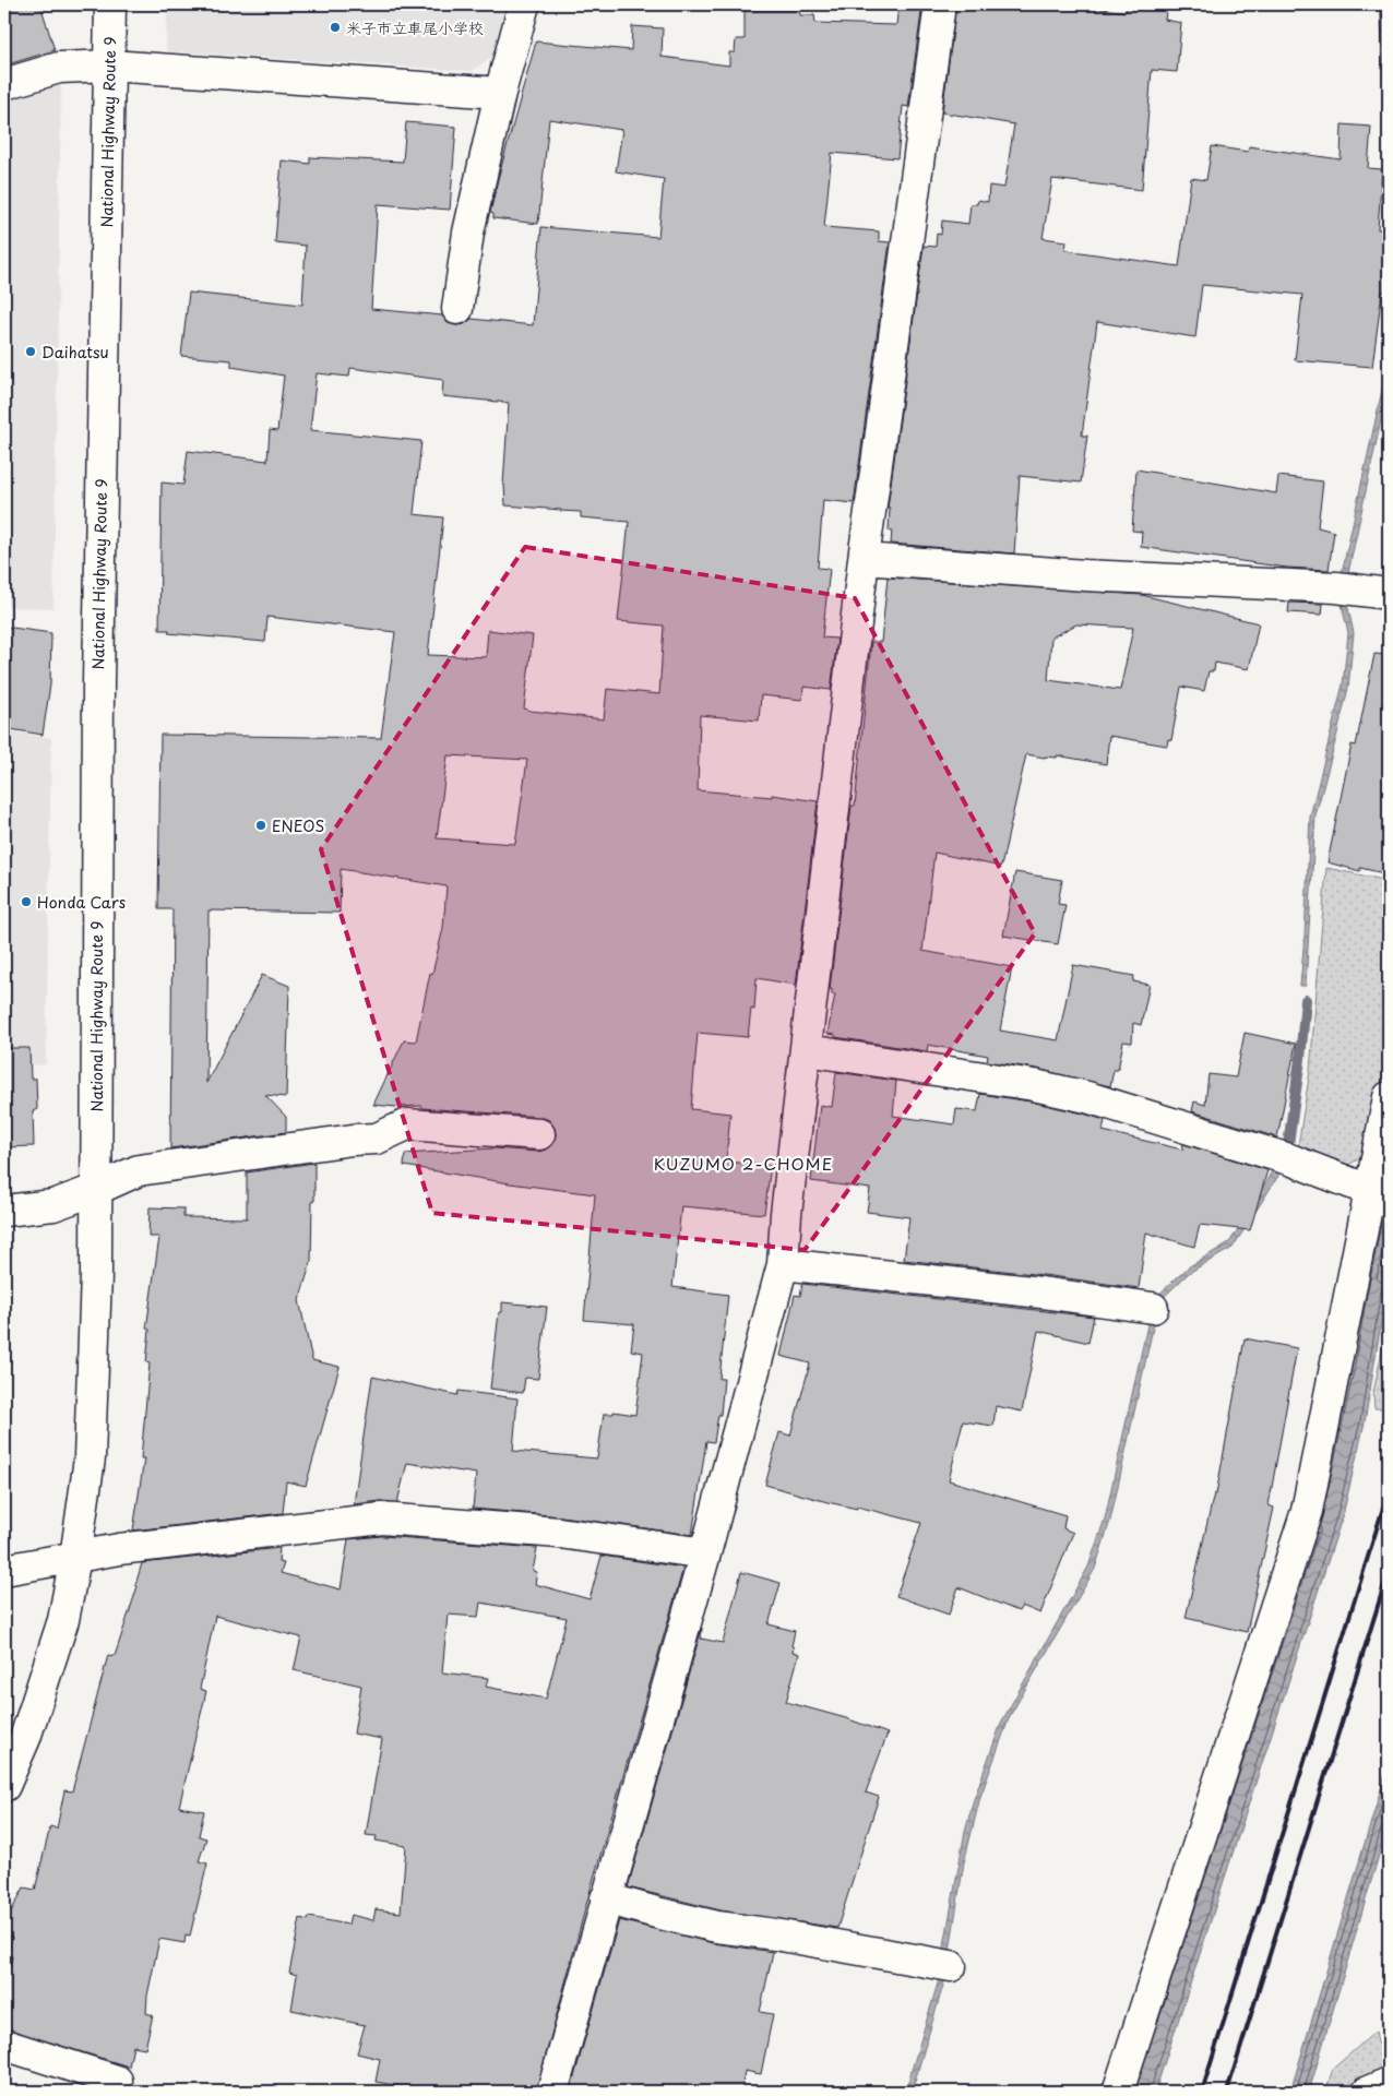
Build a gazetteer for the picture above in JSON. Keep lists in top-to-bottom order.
{
  "streets": {
    "main road": ["National Highway Route 9"]
  },
  "districts": ["KUZUMO 2-CHOME"],
  "places": [
    "米子市立車尾小学校",
    "Daihatsu",
    "ENEOS",
    "Honda Cars"
  ]
}
